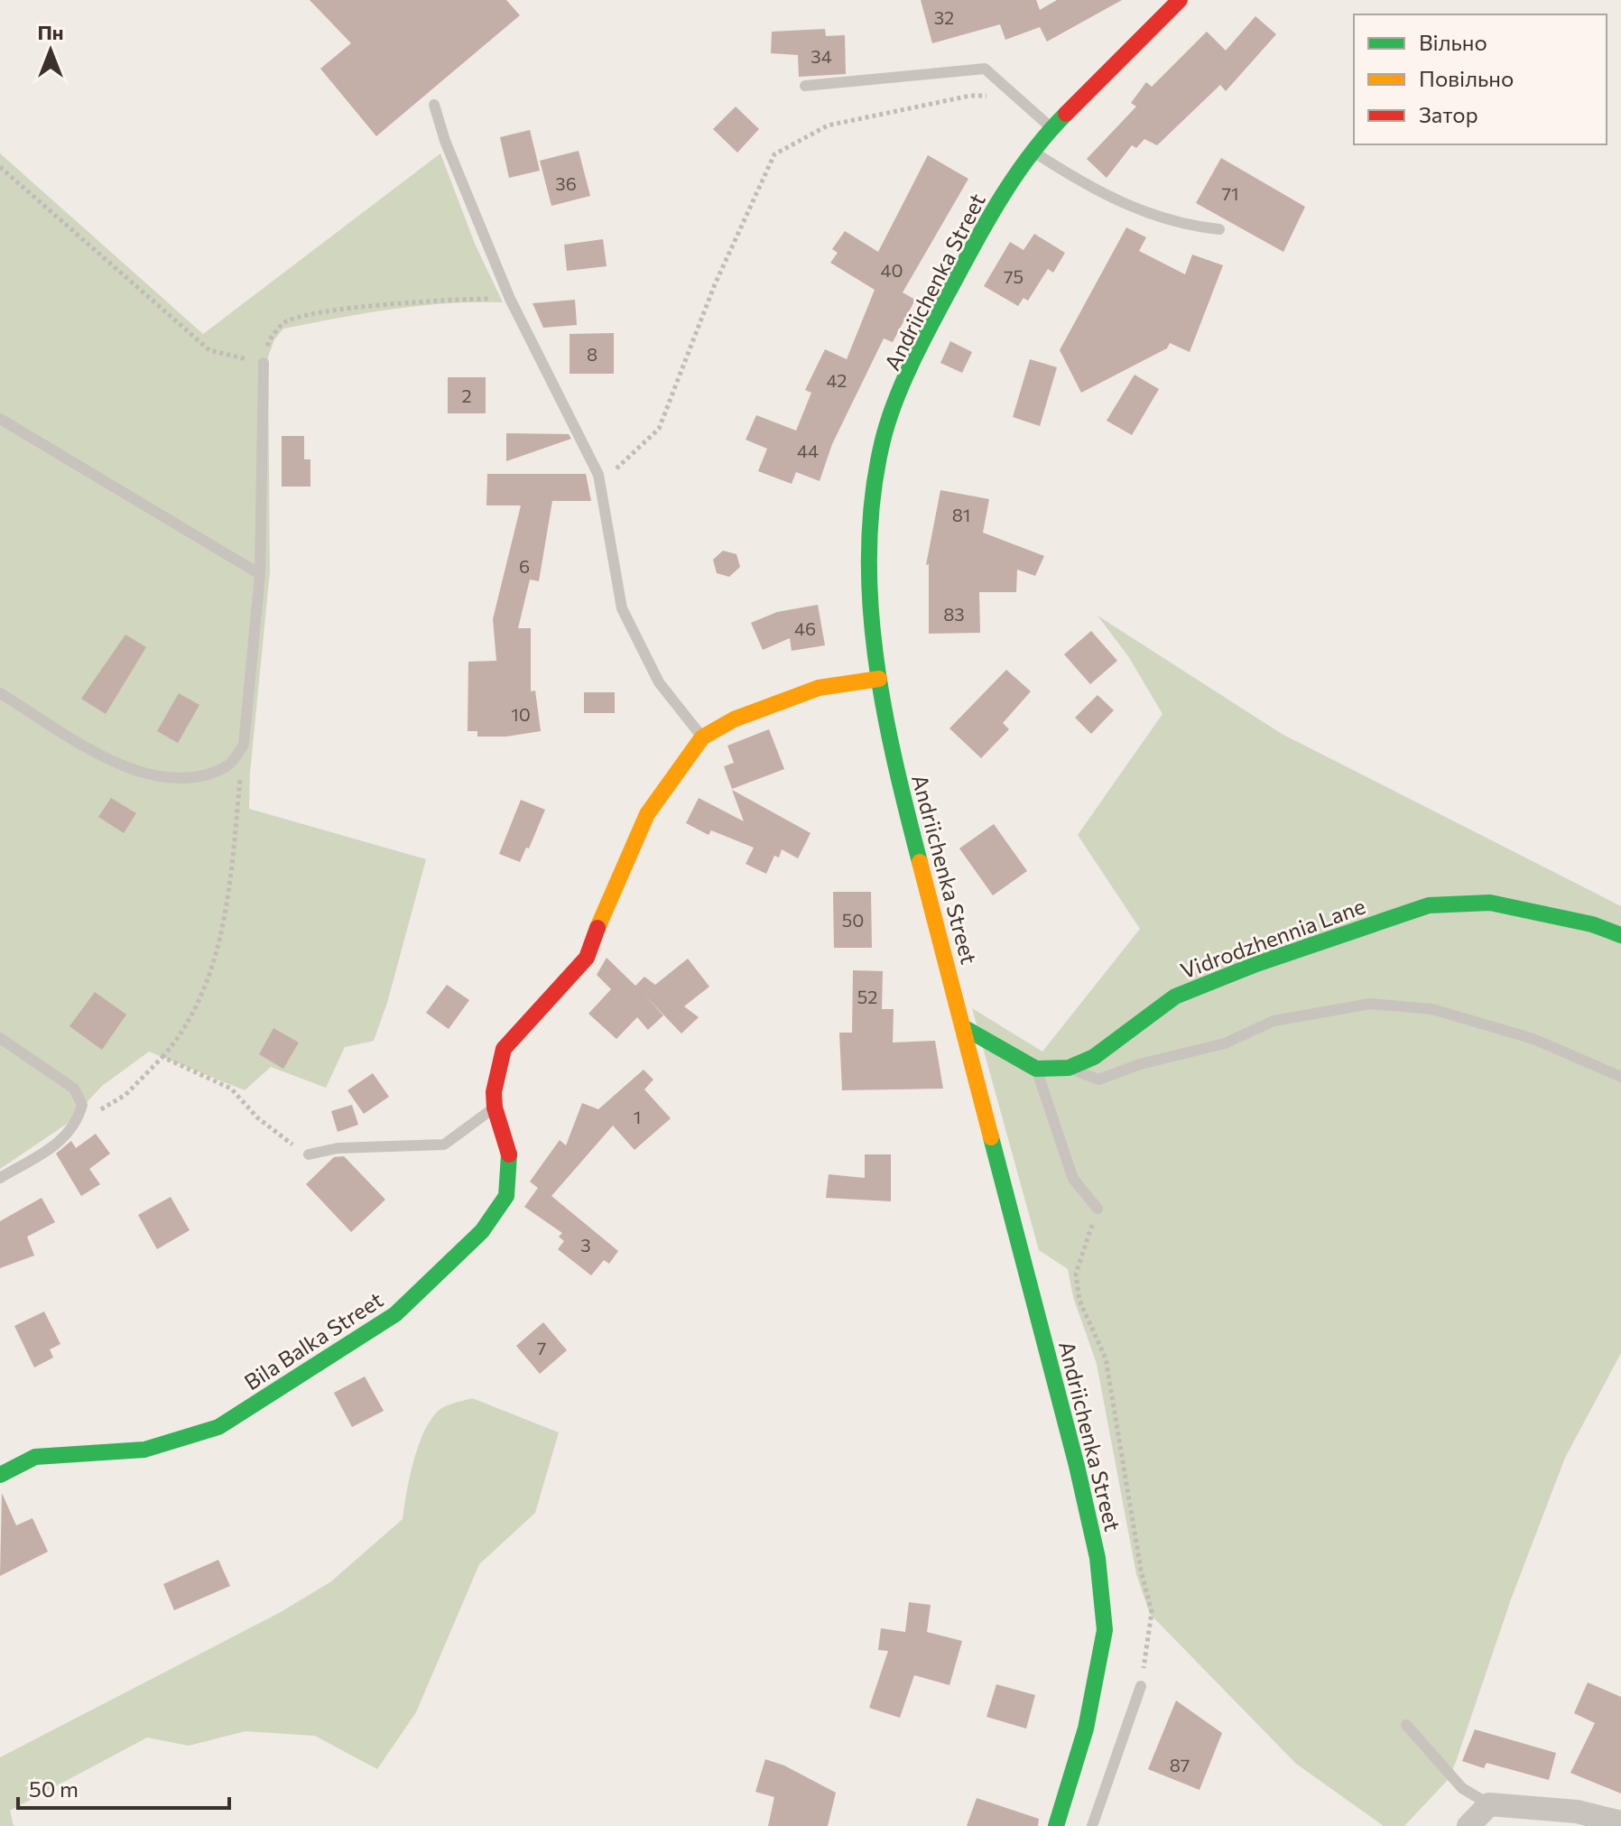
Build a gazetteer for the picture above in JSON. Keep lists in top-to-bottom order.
{
  "streets": {
    "street": ["Andriichenka Street", "Vidrodzhennia Lane", "Bila Balka Street"]
  },
  "crossings": [
    ["Andriichenka Street", "Bila Balka Street"]
  ],
  "house_numbers": [
    "32",
    "34",
    "36",
    "71",
    "40",
    "75",
    "8",
    "42",
    "2",
    "44",
    "81",
    "6",
    "83",
    "46",
    "10",
    "50",
    "52",
    "1",
    "3",
    "7",
    "87"
  ],
  "legend": ["Вільно", "Повільно", "Затор"],
  "scale_bar": "50 m",
  "north": "top"
}
